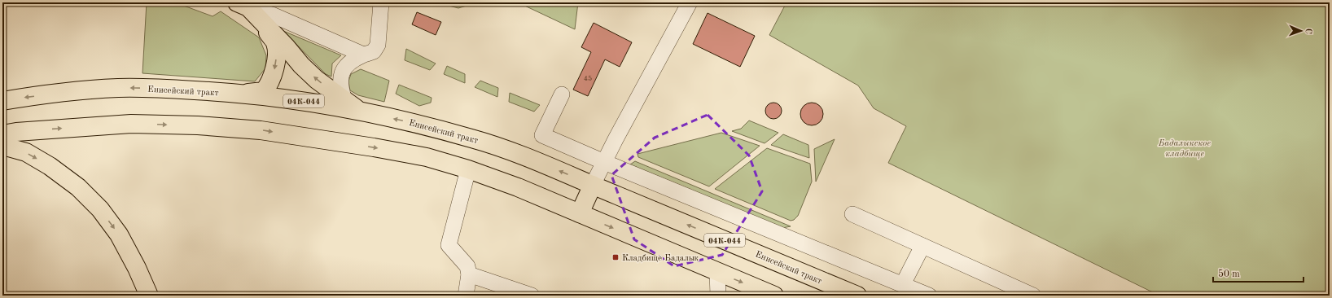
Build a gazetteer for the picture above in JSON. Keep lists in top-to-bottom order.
{
  "streets": {
    "main road": ["Енисейский тракт", "04К-044"]
  },
  "parks": ["Бадалыкское кладбище"],
  "places": {
    "transit": ["Кладбище Бадалык"]
  },
  "house_numbers": ["45"],
  "scale_bar": "50 m",
  "north": "right"
}
